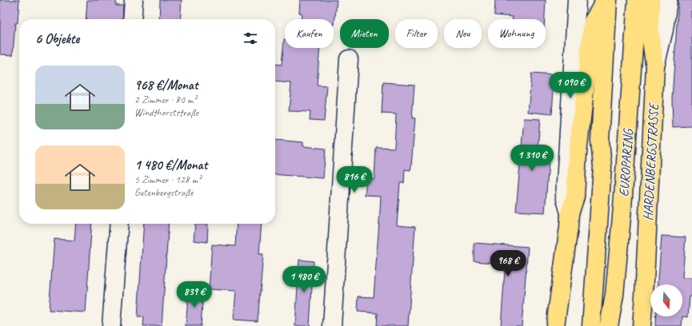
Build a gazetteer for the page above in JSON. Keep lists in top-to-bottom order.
{
  "streets": {
    "main road": ["HARDENBERGSTRASSE", "EUROPARING"]
  },
  "north": "bottom",
  "page": {
    "chip": [
      "Kaufen",
      "Mieten",
      "Filter",
      "Neu",
      "Wohnung"
    ],
    "heading": "6 Objekte",
    "list": [
      {
        "name": "968 €/Monat",
        "note": "2 Zimmer · 80 m² · Windthorststraße"
      },
      {
        "name": "1 480 €/Monat",
        "note": "5 Zimmer · 128 m² · Gutenbergstraße"
      }
    ],
    "price": [
      "1 090 €",
      "1 310 €",
      "816 €",
      "968 €",
      "1 480 €",
      "839 €"
    ]
  }
}
